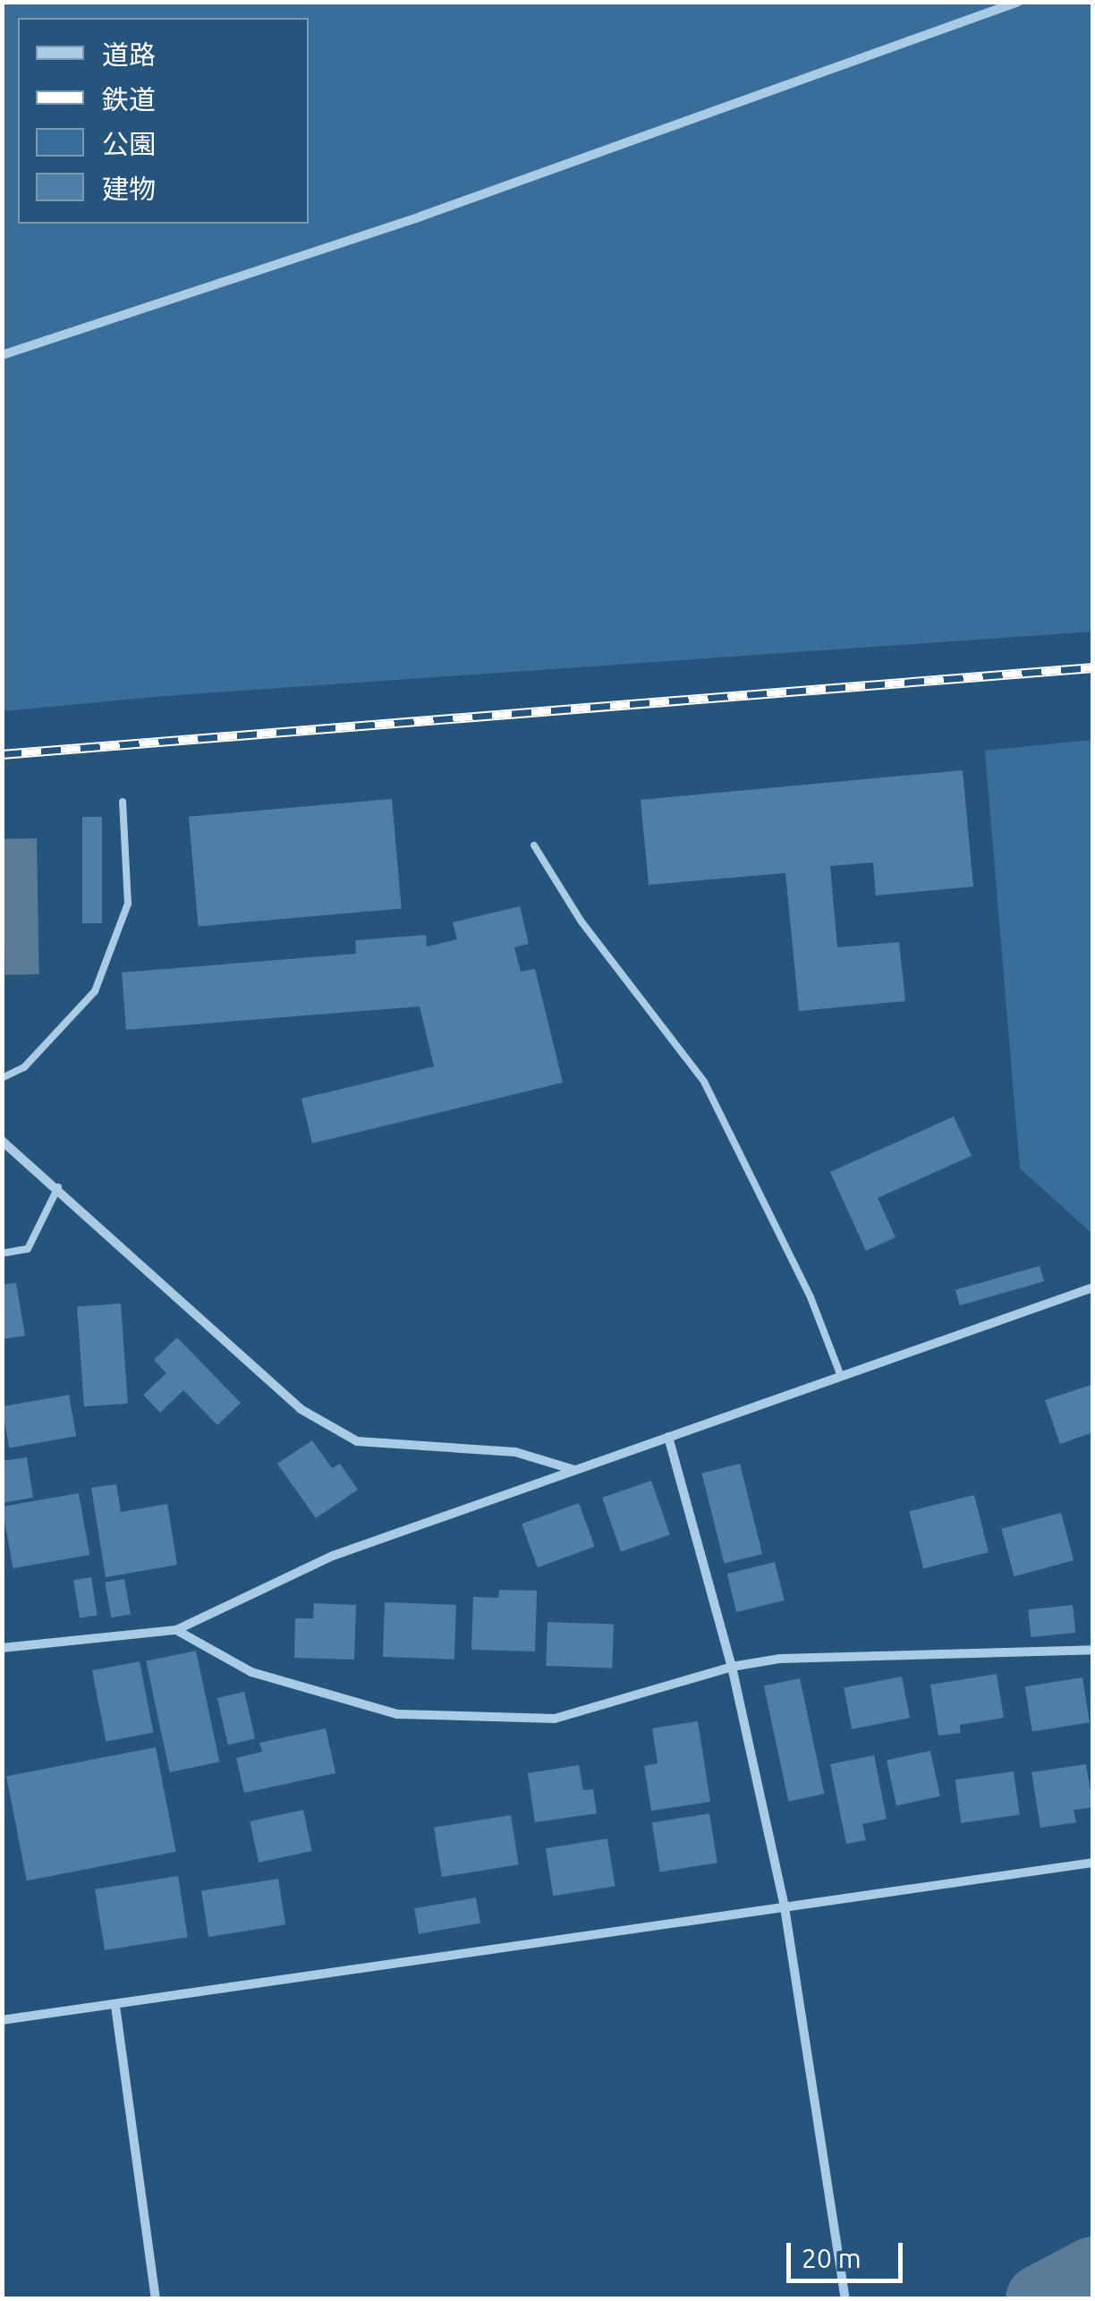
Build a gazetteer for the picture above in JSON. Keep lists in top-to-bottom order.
{
  "legend": [
    "道路",
    "鉄道",
    "公園",
    "建物"
  ],
  "scale_bar": "20 m"
}
